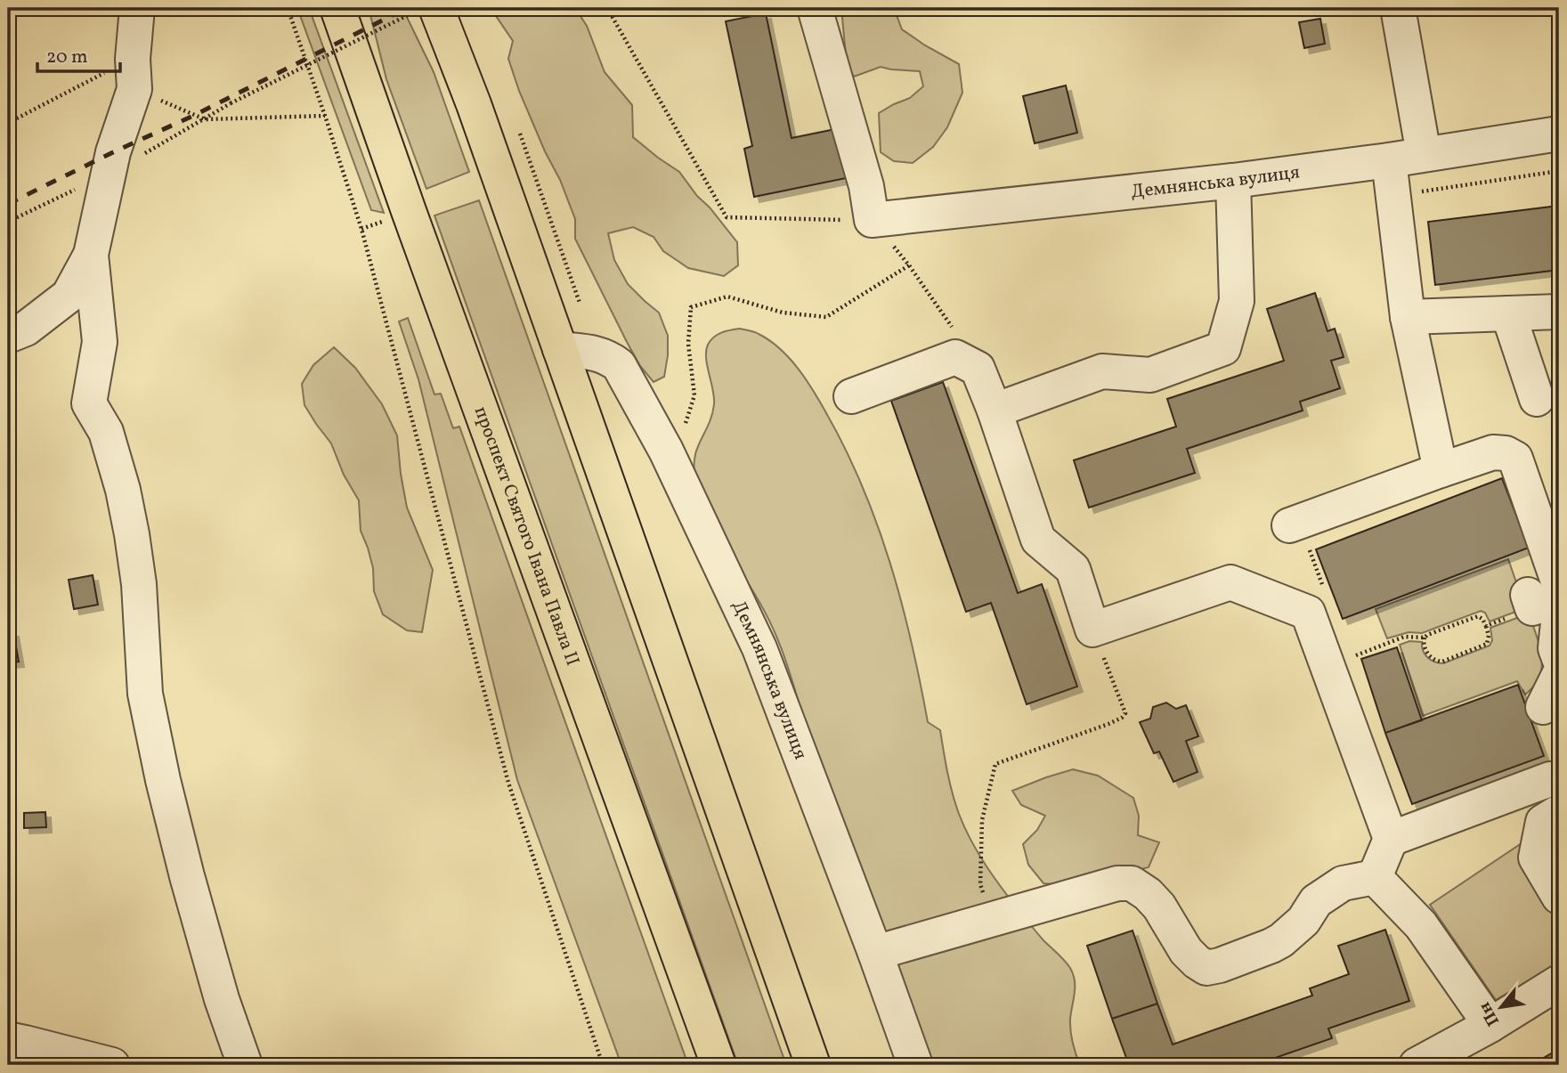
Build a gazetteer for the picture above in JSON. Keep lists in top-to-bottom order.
{
  "streets": {
    "main road": ["проспект Святого Івана Павла II"],
    "street": ["Демнянська вулиця"]
  },
  "scale_bar": "20 m",
  "north": "bottom left"
}
